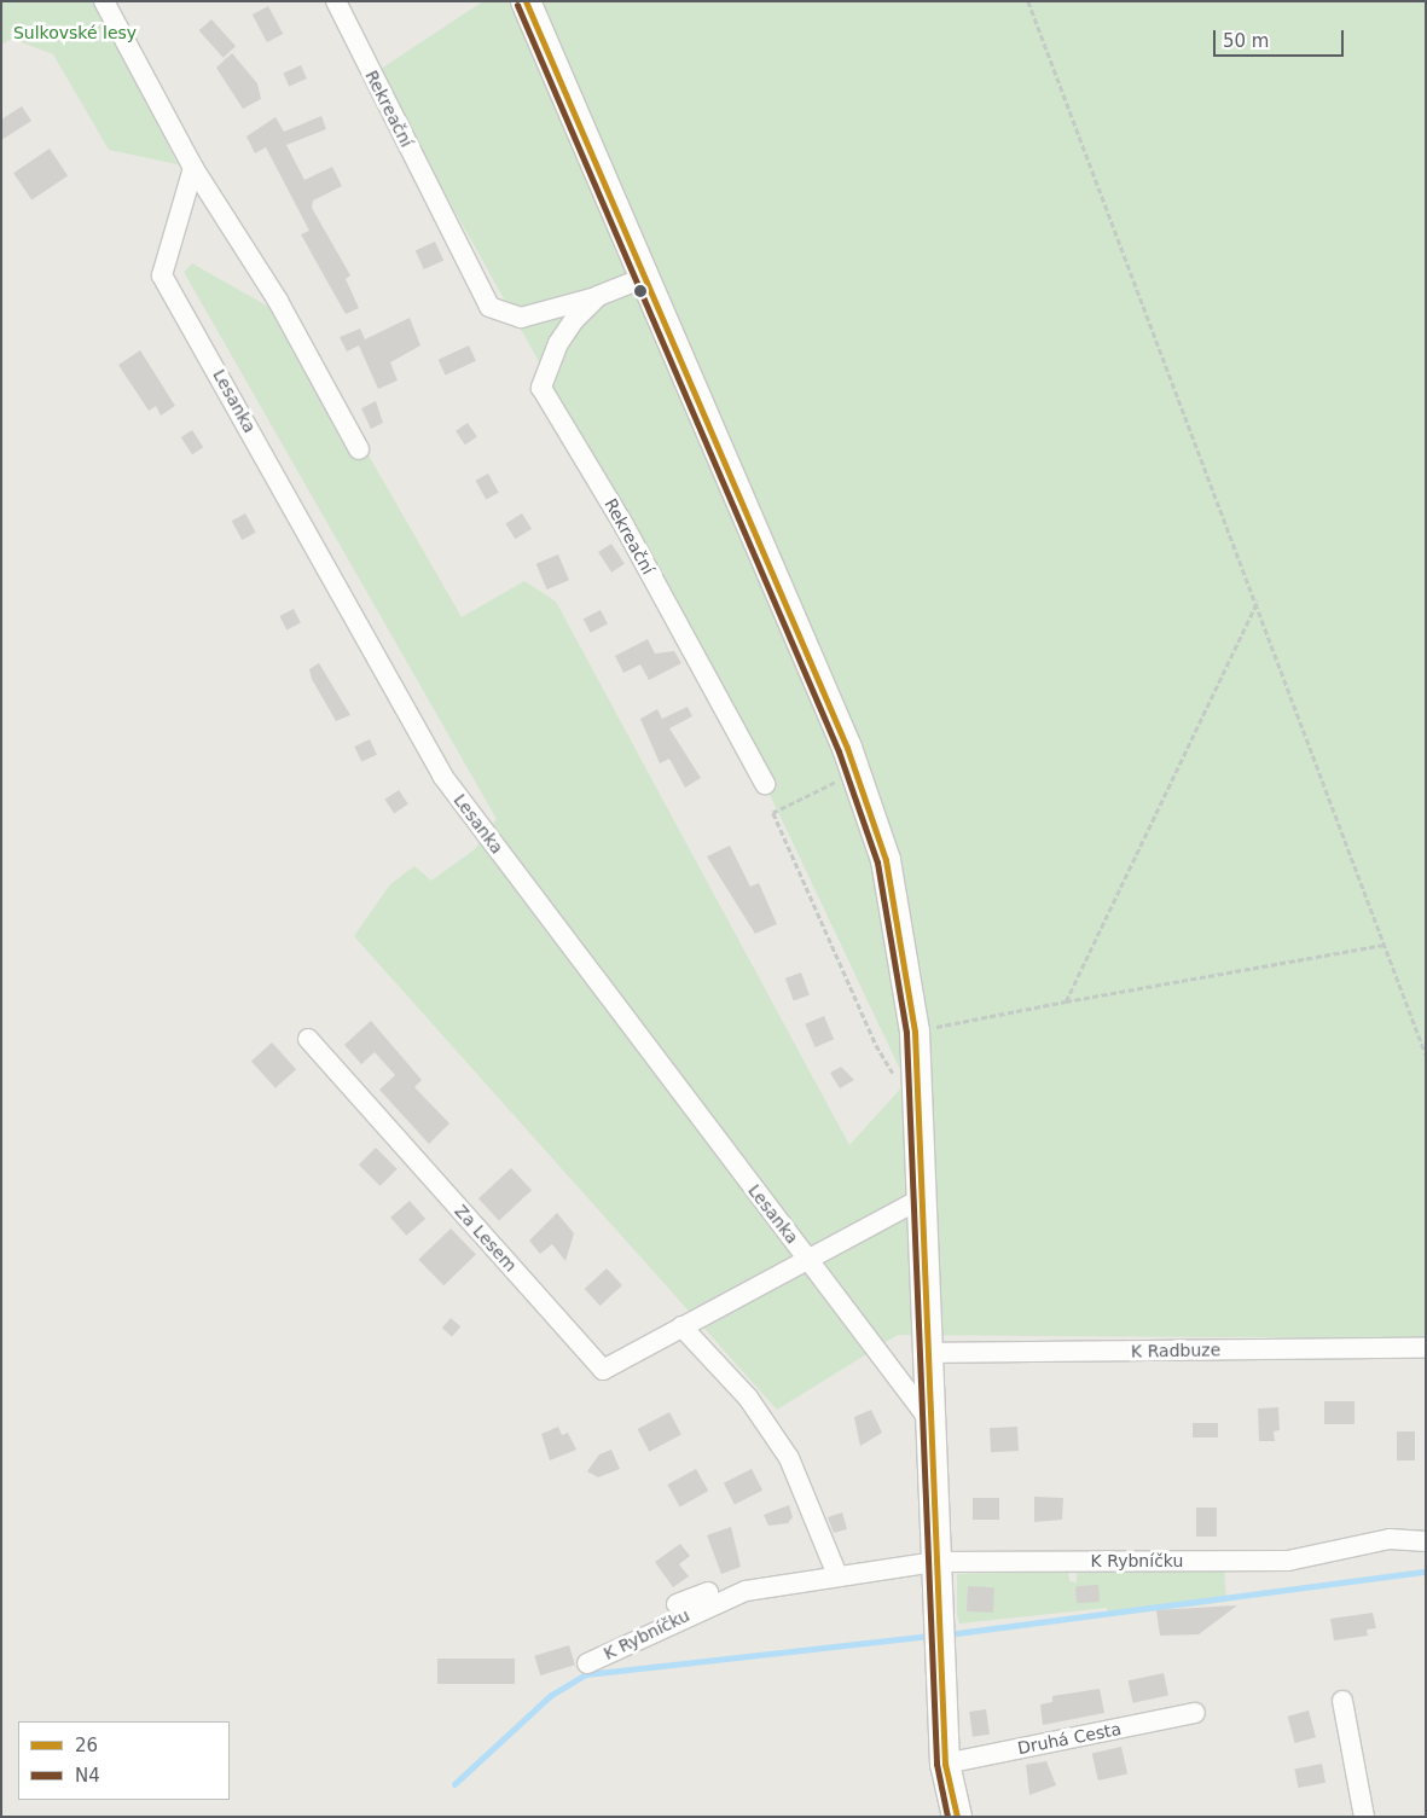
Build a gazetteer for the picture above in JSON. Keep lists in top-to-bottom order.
{
  "streets": {
    "street": [
      "Rekreační",
      "Lesanka",
      "Za Lesem",
      "K Radbuze",
      "K Rybníčku",
      "Druhá Cesta"
    ]
  },
  "crossings": [
    ["Lesanka", "Za Lesem"]
  ],
  "parks": ["Sulkovské lesy"],
  "lines": ["transit line 26", "transit line N4"],
  "legend": ["26", "N4"],
  "scale_bar": "50 m"
}
